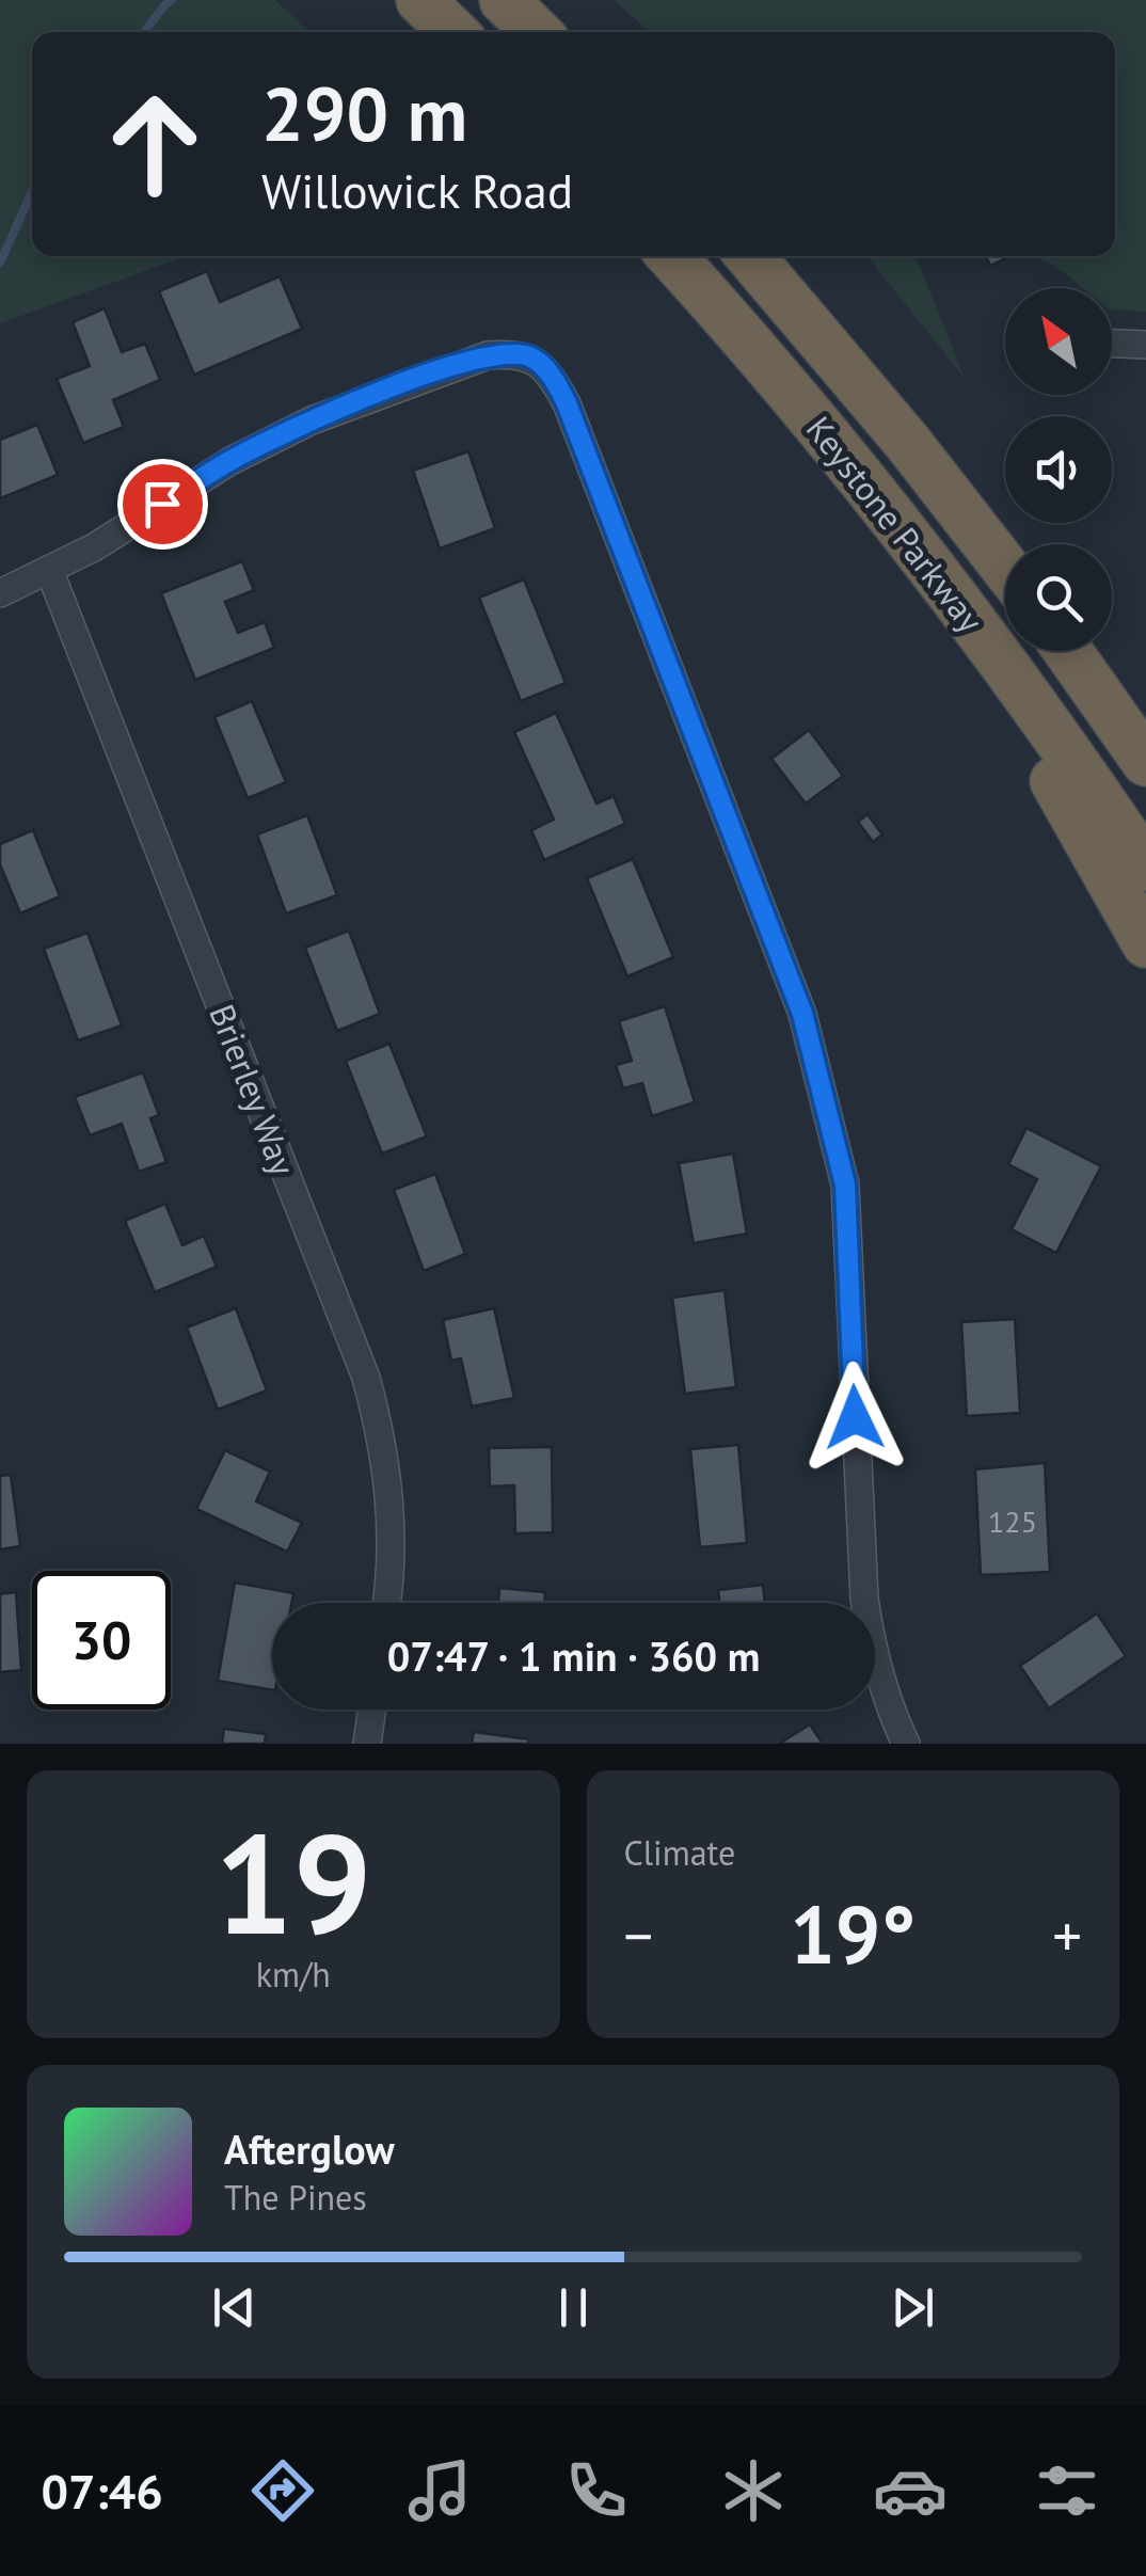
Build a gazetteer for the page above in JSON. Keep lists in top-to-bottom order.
{
  "streets": {
    "highway": ["Keystone Parkway"],
    "street": ["Brierley Way"]
  },
  "house_numbers": ["125"],
  "north": "top left",
  "page": {
    "turn": ["290 m", "Willowick Road"],
    "limit": "30",
    "trip": "07:47 · 1 min · 360 m",
    "tile": [
      ["19", "km/h"],
      "Climate"
    ],
    "heat": ["−", "19°", "+"],
    "song": ["Afterglow", "The Pines"],
    "tabs": "07:46"
  }
}
